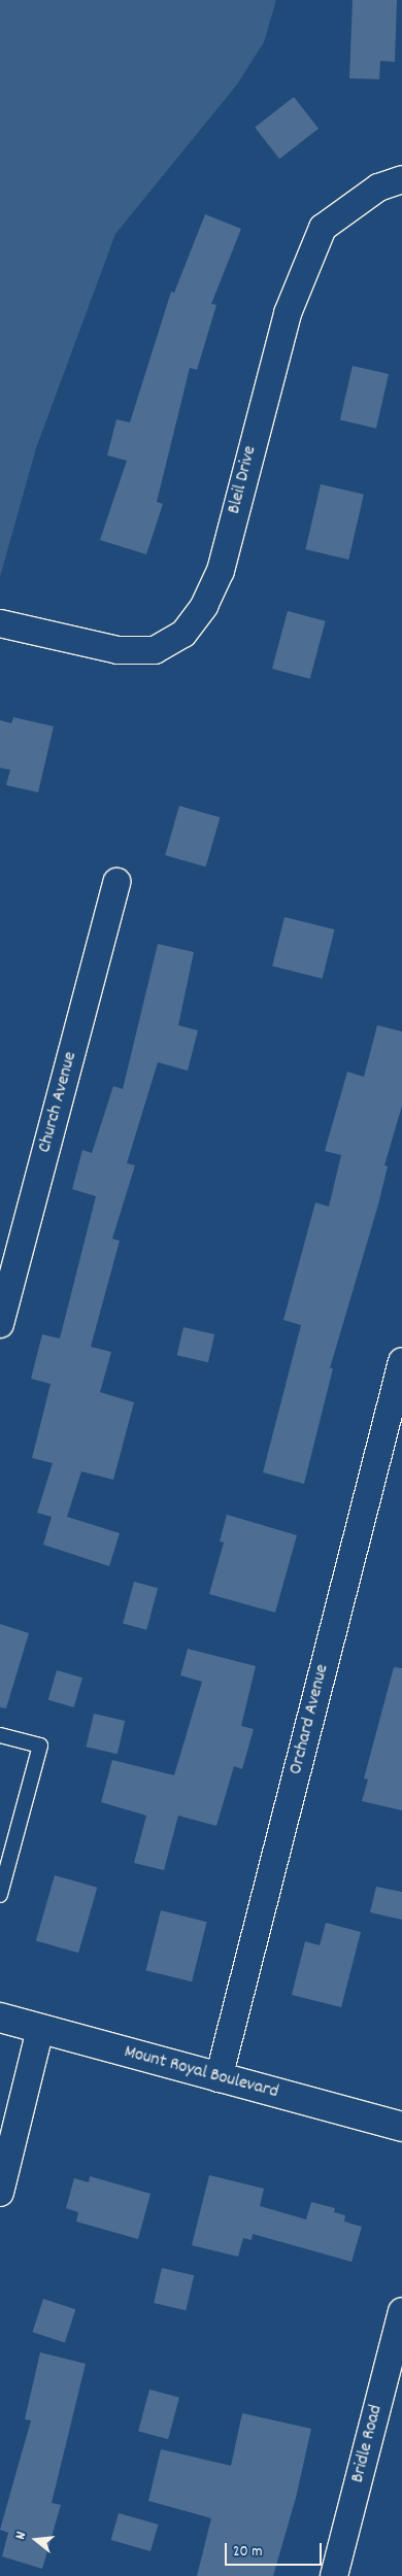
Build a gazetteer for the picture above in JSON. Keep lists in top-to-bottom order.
{
  "streets": {
    "main road": ["Mount Royal Boulevard"],
    "street": [
      "Bleil Drive",
      "Church Avenue",
      "Orchard Avenue",
      "Bridle Road"
    ]
  },
  "crossings": [
    ["Orchard Avenue", "Mount Royal Boulevard"]
  ],
  "scale_bar": "20 m",
  "north": "left"
}
